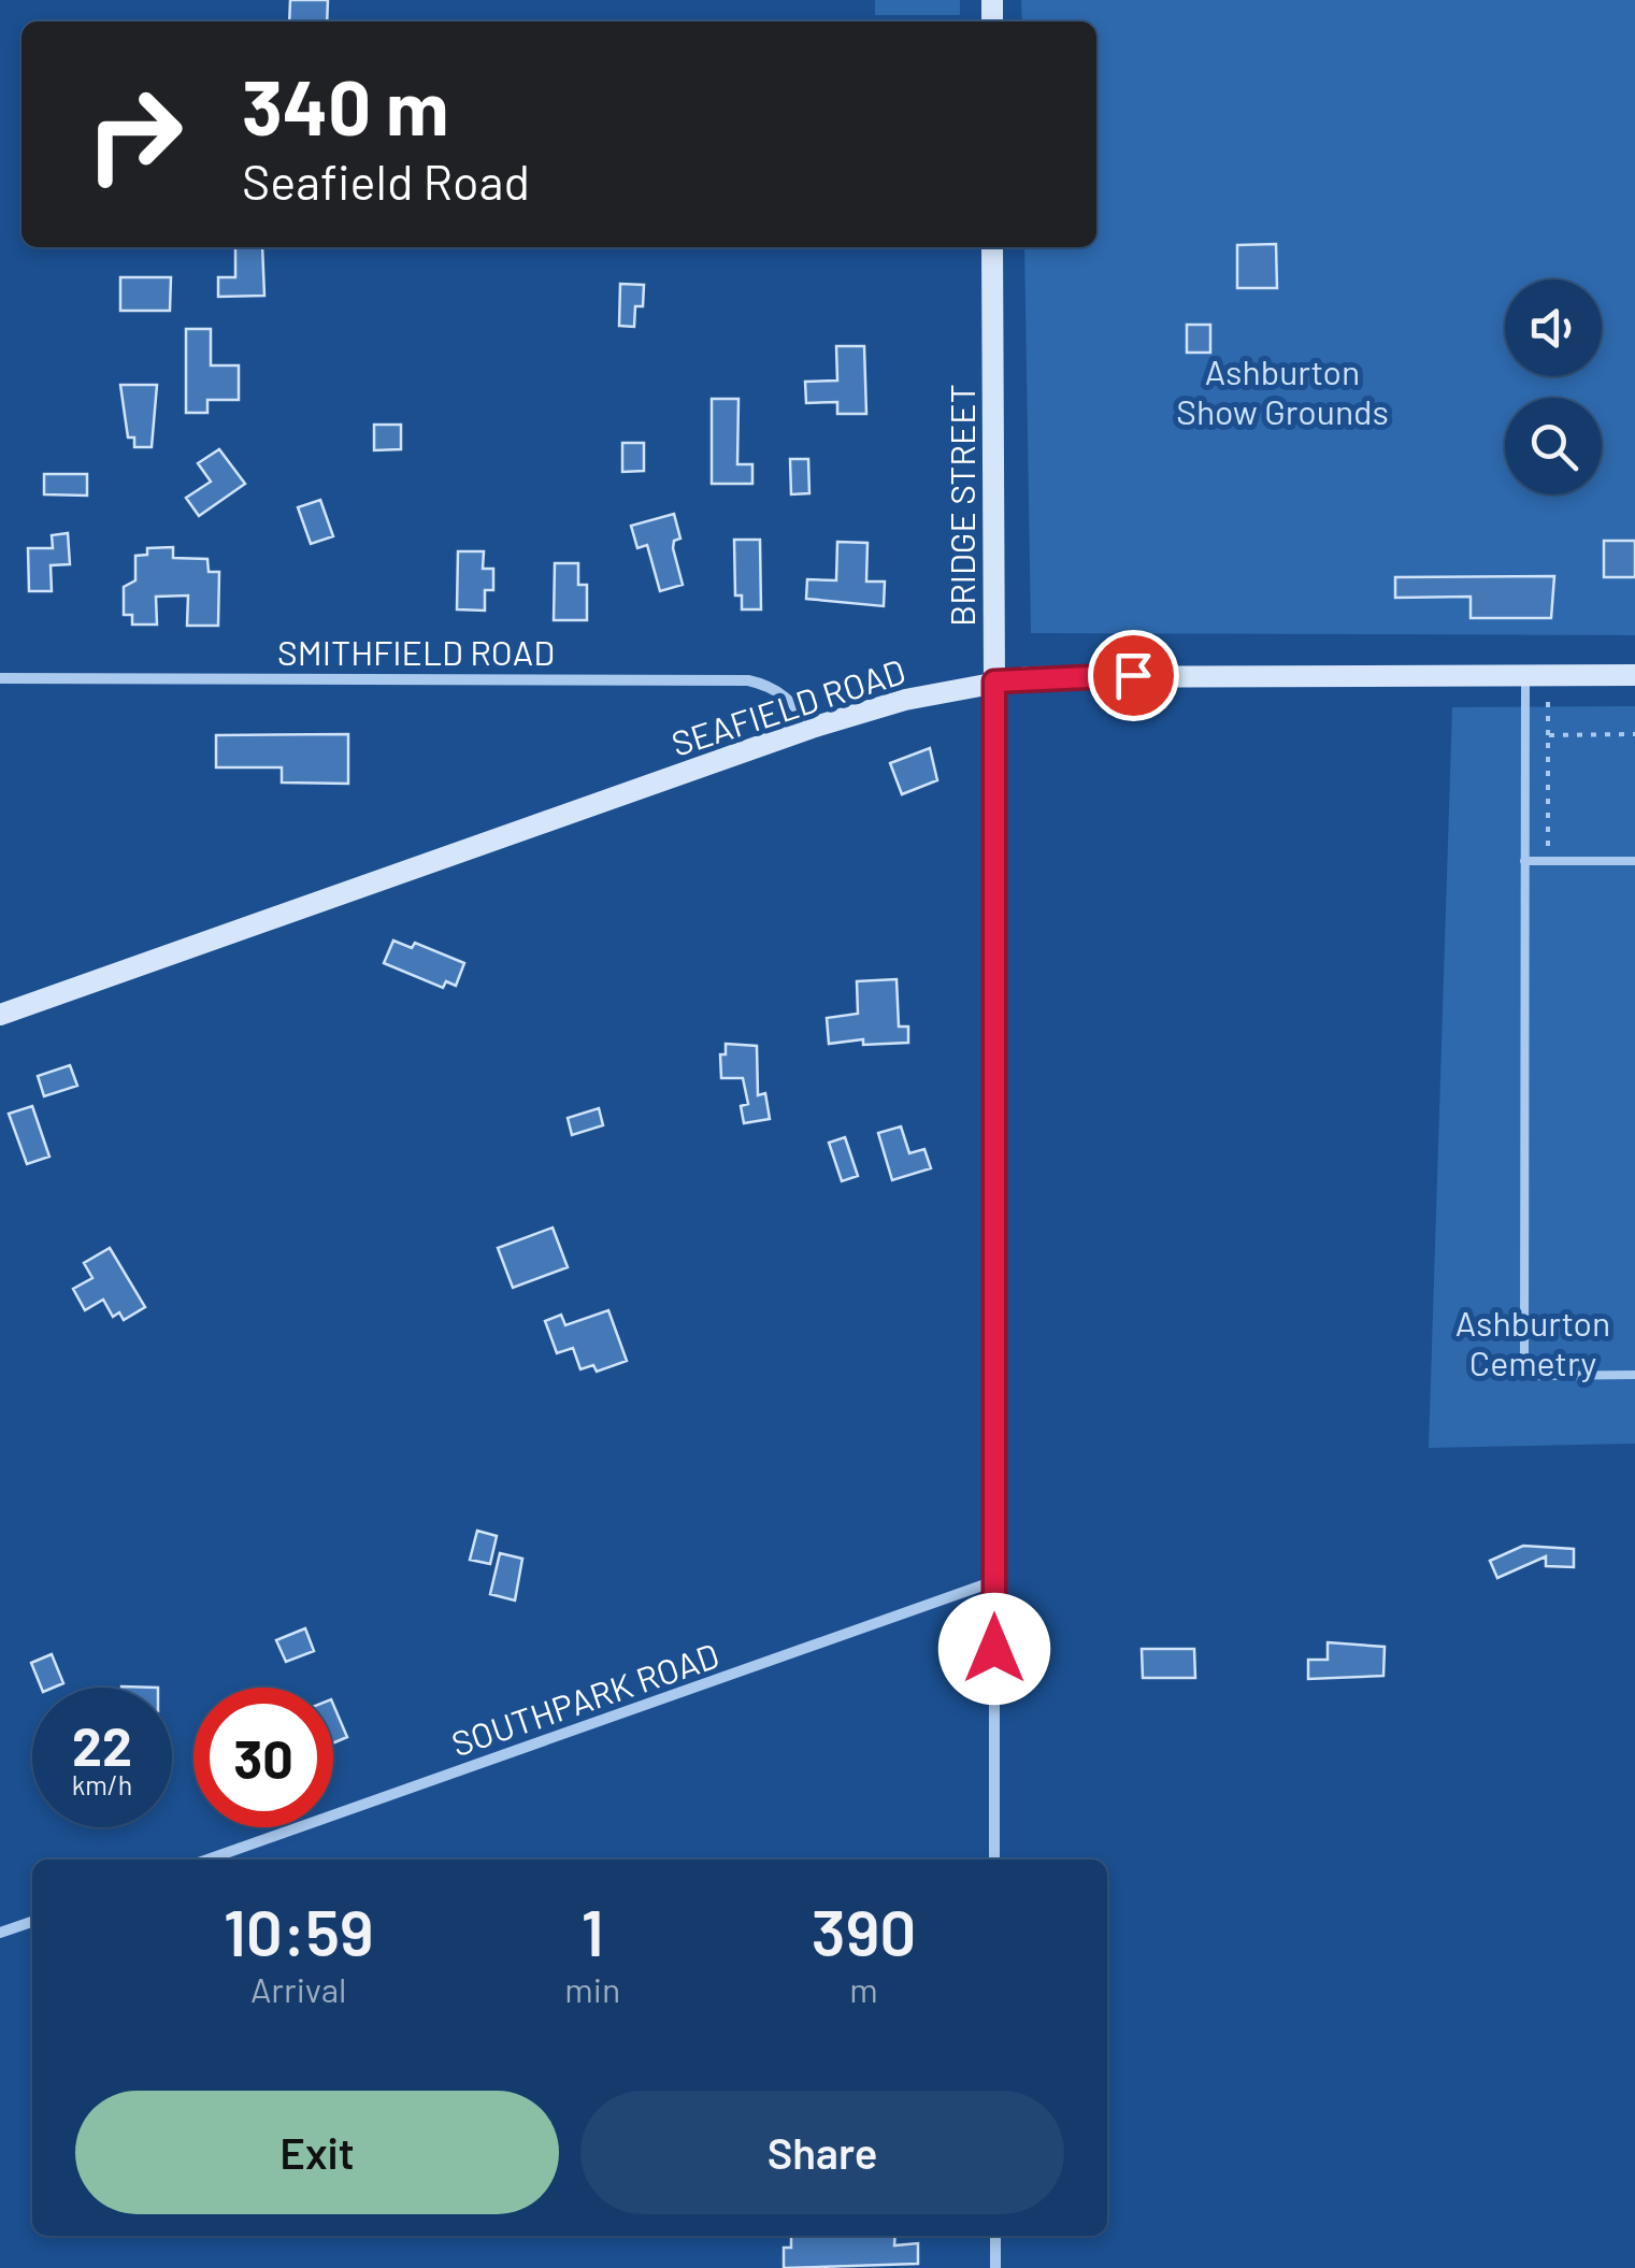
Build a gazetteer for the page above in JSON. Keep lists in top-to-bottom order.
{
  "streets": {
    "street": [
      "BRIDGE STREET",
      "SMITHFIELD ROAD",
      "SEAFIELD ROAD",
      "SOUTHPARK ROAD"
    ]
  },
  "crossings": [
    ["BRIDGE STREET", "SEAFIELD ROAD"],
    ["BRIDGE STREET", "SOUTHPARK ROAD"],
    ["SMITHFIELD ROAD", "SEAFIELD ROAD"]
  ],
  "parks": ["Ashburton Show Grounds", "Ashburton Cemetry"],
  "page": {
    "turn": ["340 m", "Seafield Road"],
    "speed": "22 km/h",
    "limit": "30",
    "eta": [
      "10:59",
      "Arrival",
      "1",
      "min",
      "390",
      "m"
    ],
    "buttons": ["Exit", "Share"]
  }
}
